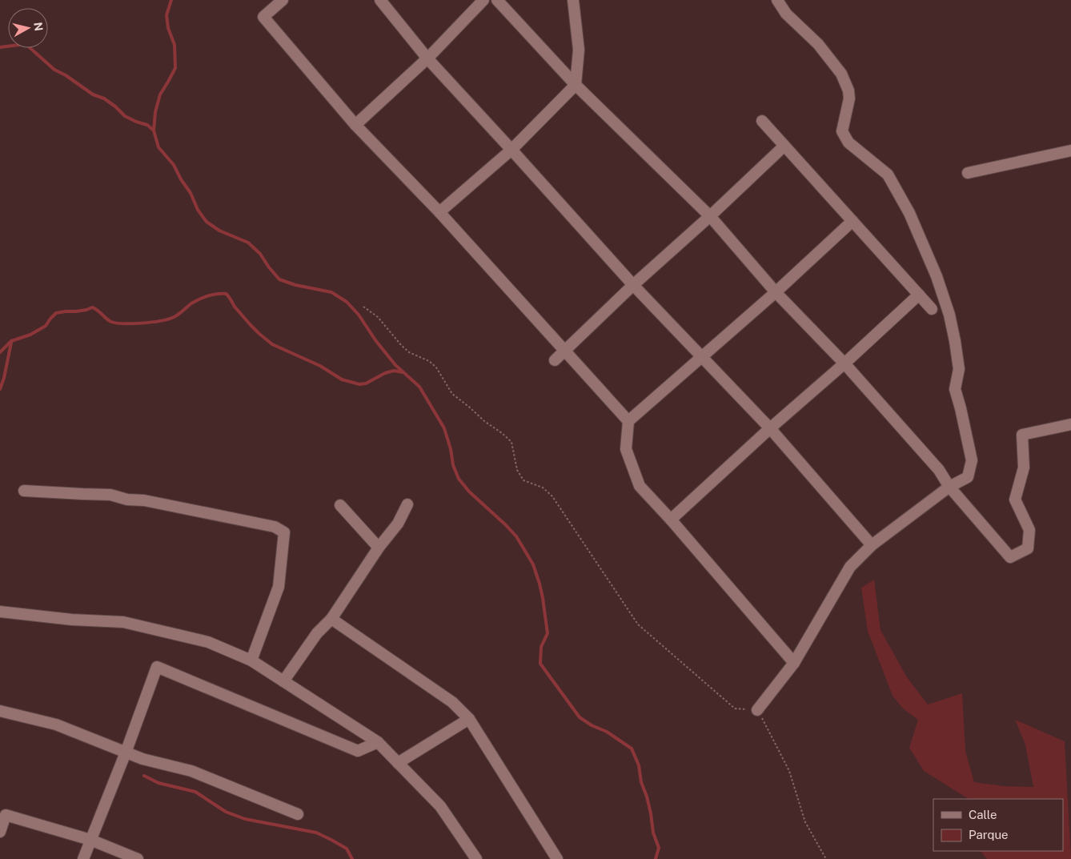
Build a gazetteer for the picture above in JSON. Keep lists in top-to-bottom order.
{
  "legend": ["Calle", "Parque"],
  "north": "right"
}
